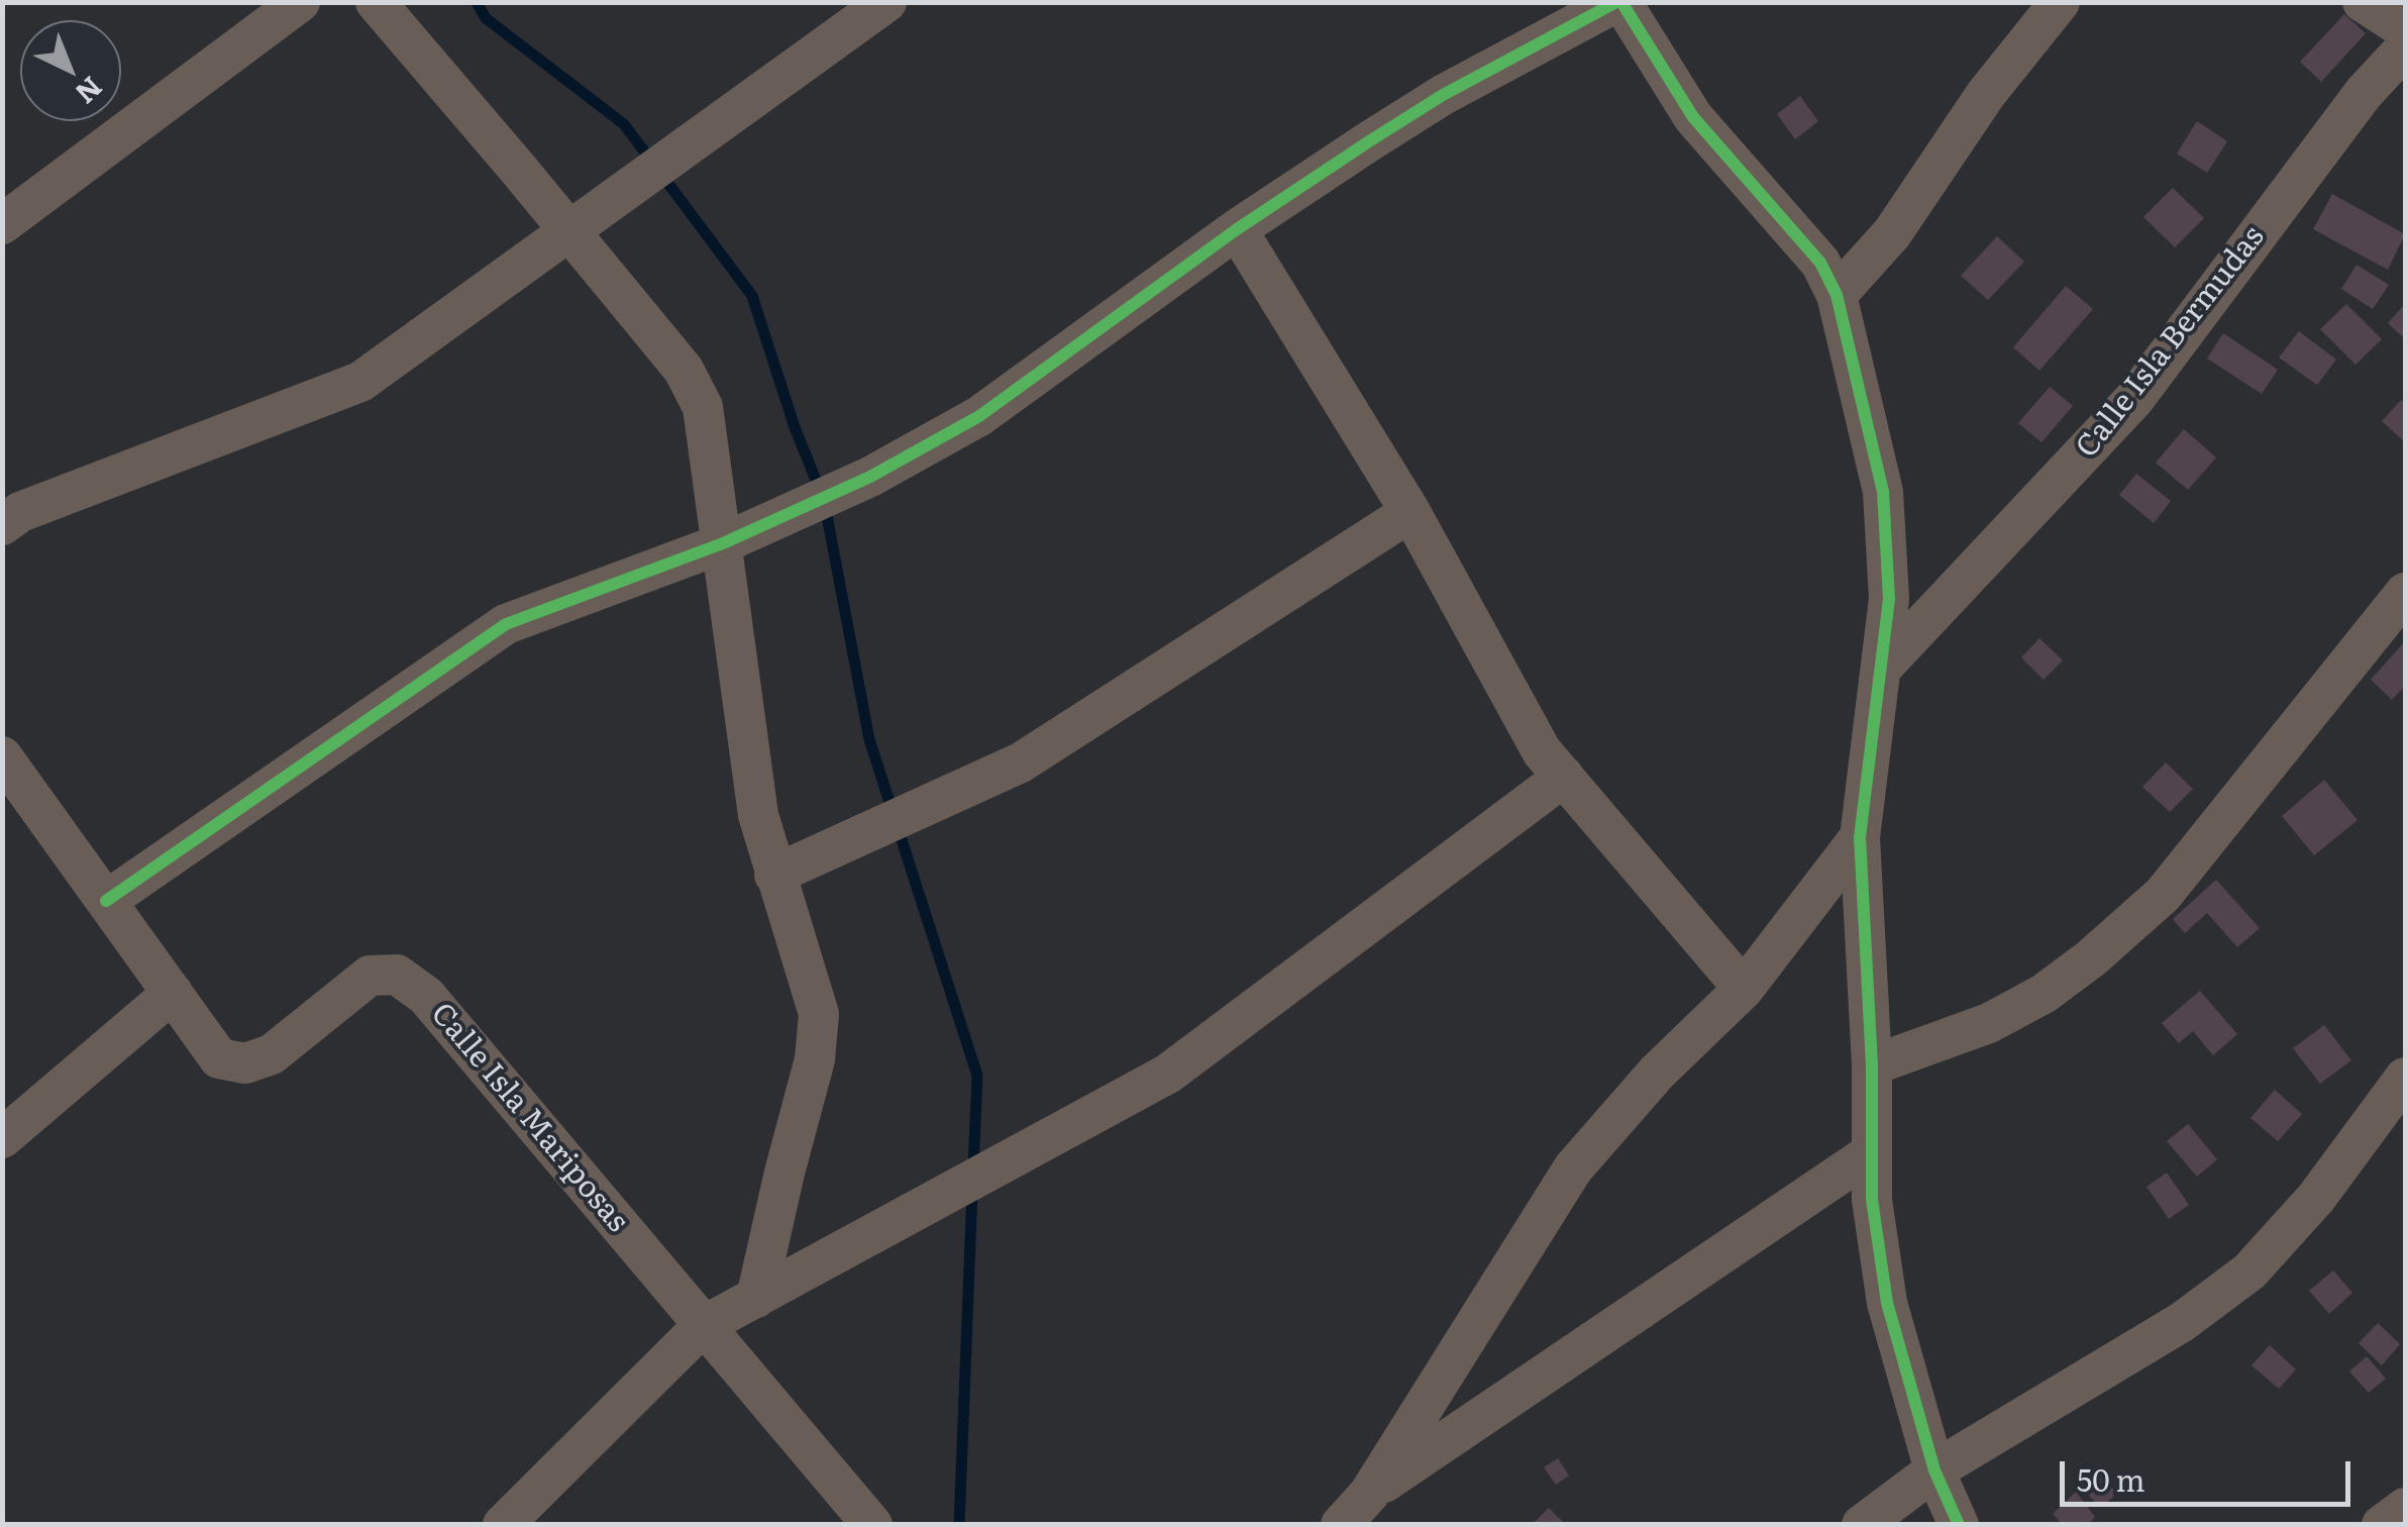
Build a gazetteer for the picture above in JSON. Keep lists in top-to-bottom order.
{
  "streets": {
    "street": ["Calle Isla Bermudas", "Calle Isla Mariposas"]
  },
  "scale_bar": "50 m",
  "north": "bottom right"
}
